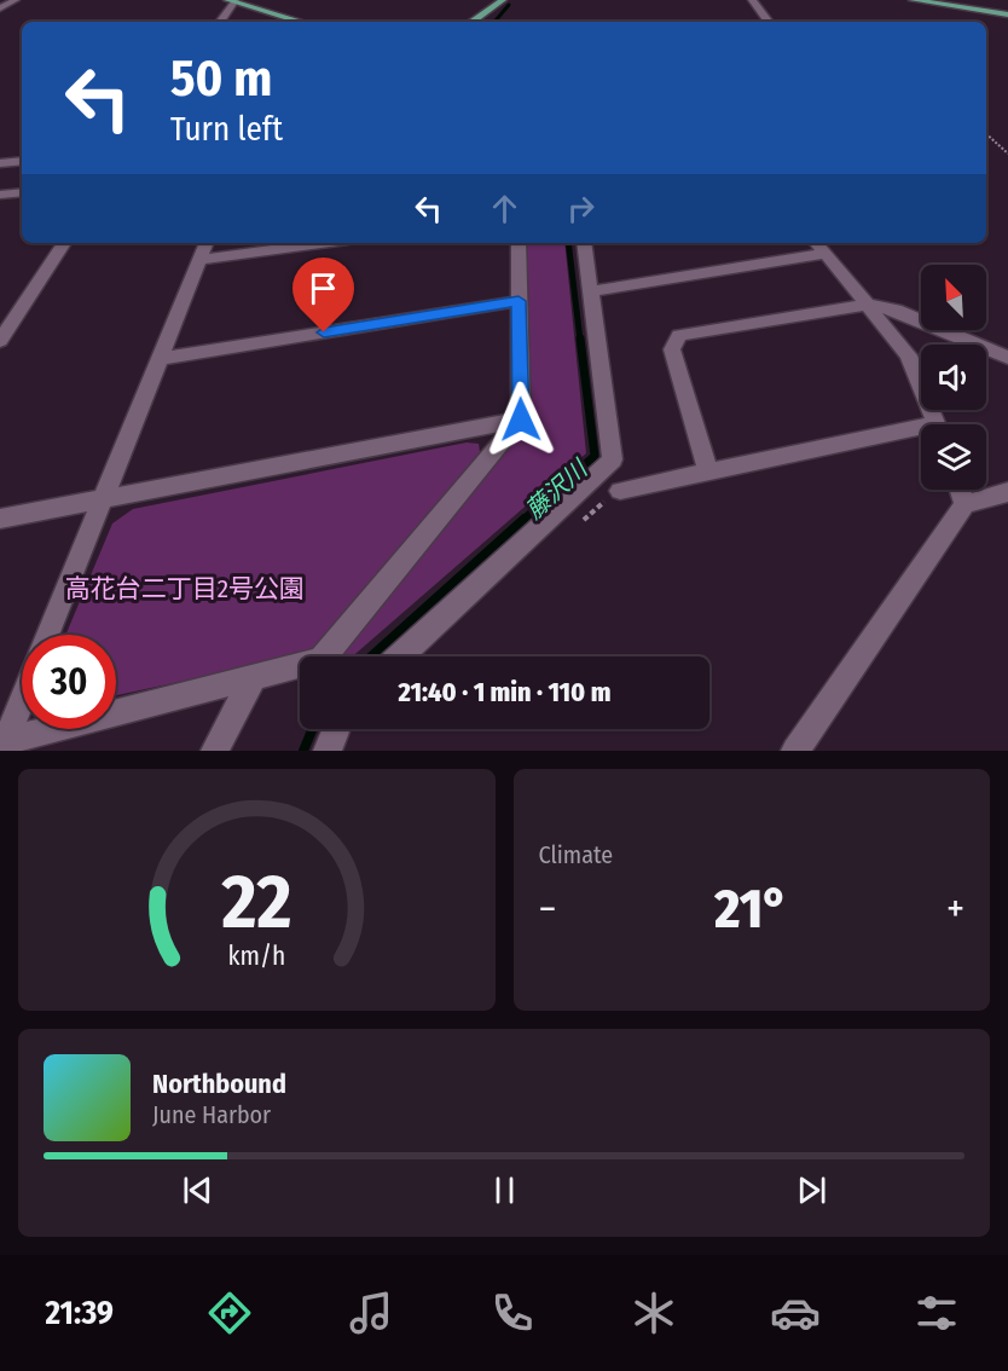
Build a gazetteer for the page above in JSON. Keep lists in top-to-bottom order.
{
  "water": ["藤沢川"],
  "parks": ["高花台二丁目2号公園"],
  "north": "top left",
  "page": {
    "turn": ["50 m", "Turn left"],
    "limit": "30",
    "trip": "21:40 · 1 min · 110 m",
    "tile": "Climate",
    "heat": ["−", "21°", "+"],
    "song": ["Northbound", "June Harbor"],
    "tabs": "21:39",
    "gauge": ["22", "km/h"]
  }
}
